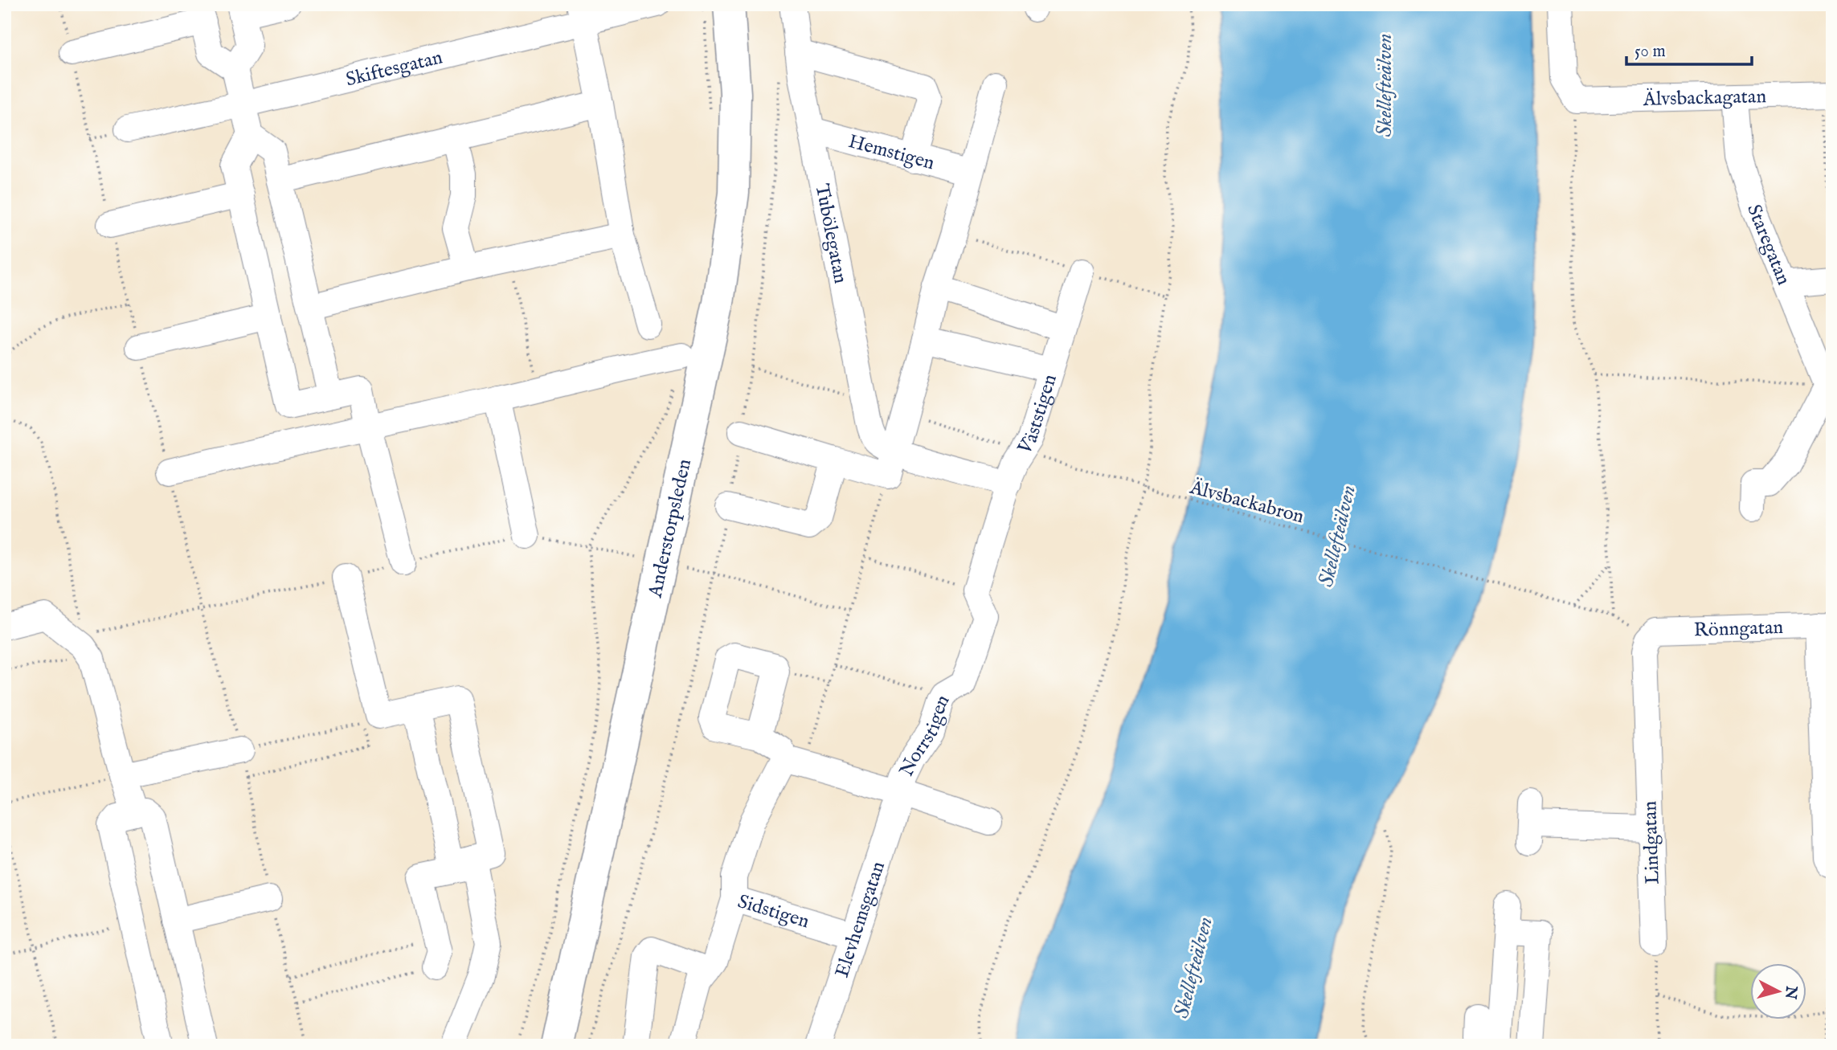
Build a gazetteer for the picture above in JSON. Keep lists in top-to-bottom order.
{
  "streets": {
    "main road": ["Anderstorpsleden"],
    "street": [
      "Skiftesgatan",
      "Älvsbackagatan",
      "Hemstigen",
      "Tubölegatan",
      "Staregatan",
      "Väststigen",
      "Rönngatan",
      "Norrstigen",
      "Lindgatan",
      "Sidstigen",
      "Elevhemsgatan"
    ],
    "path": ["Älvsbackabron"]
  },
  "crossings": [
    ["Älvsbackagatan", "Staregatan"],
    ["Hemstigen", "Tubölegatan"],
    ["Väststigen", "Älvsbackabron"],
    ["Rönngatan", "Lindgatan"],
    ["Norrstigen", "Elevhemsgatan"],
    ["Sidstigen", "Elevhemsgatan"]
  ],
  "water": ["Skellefteälven"],
  "scale_bar": "50 m",
  "north": "right"
}
